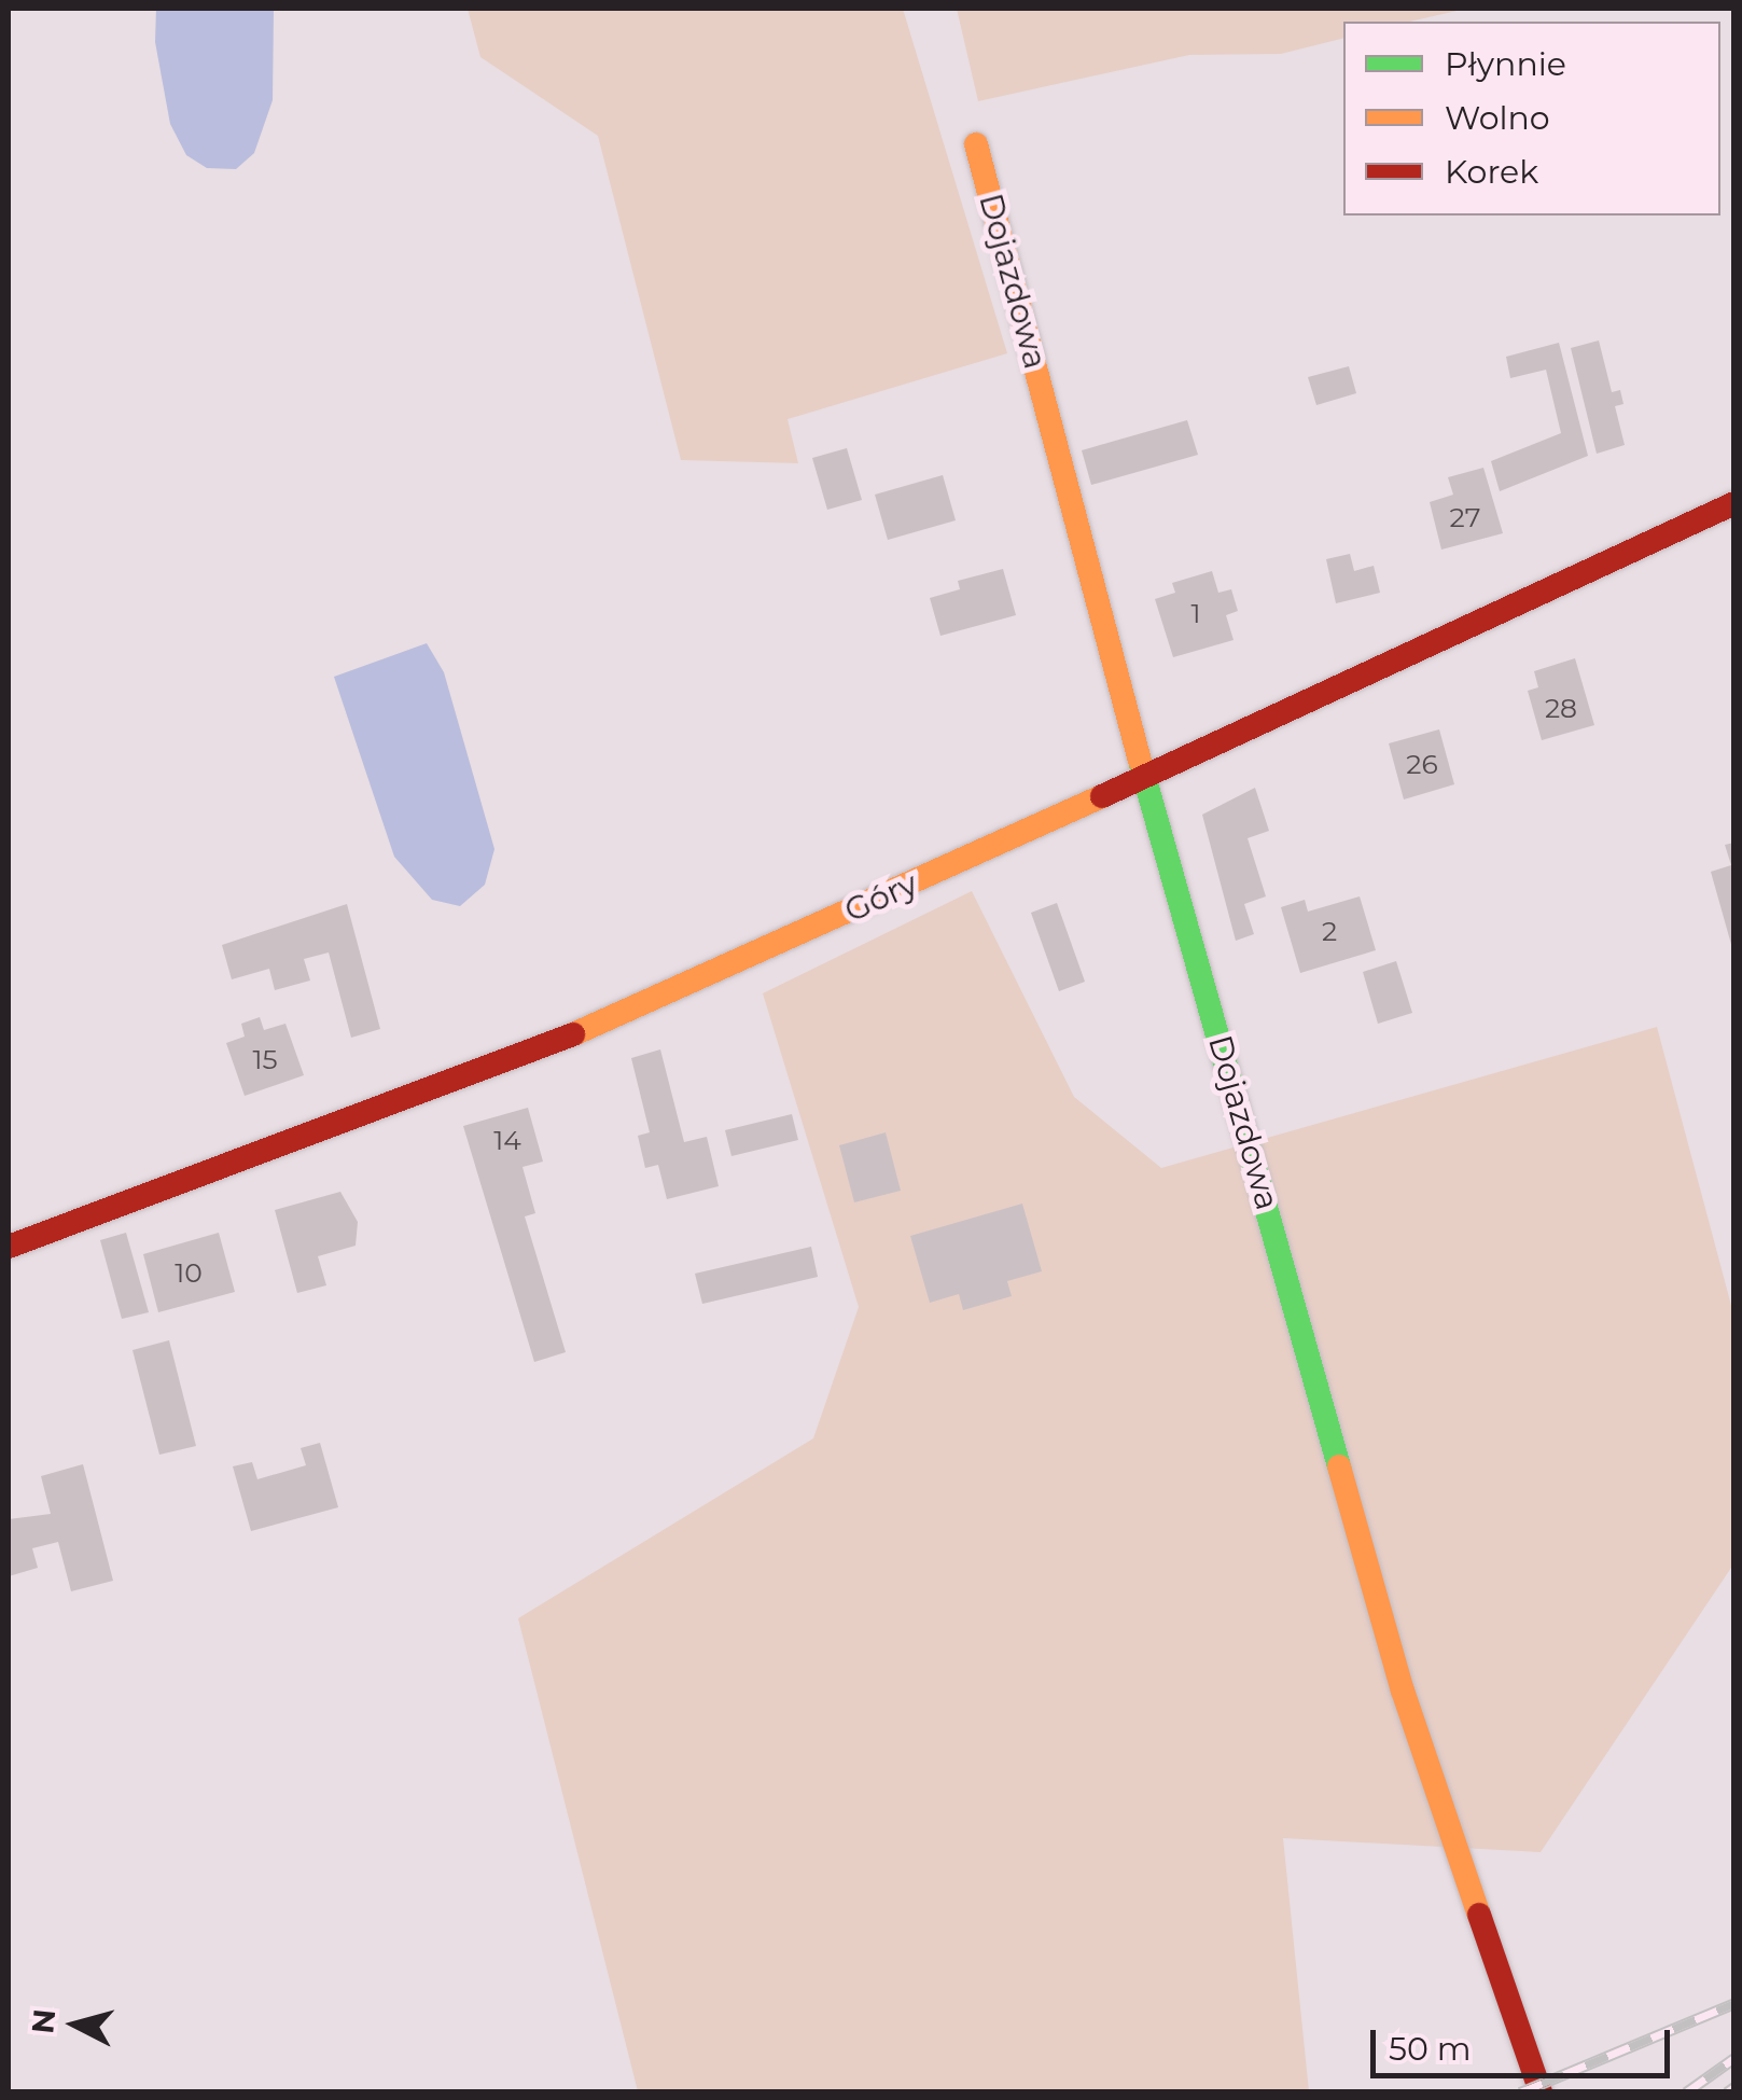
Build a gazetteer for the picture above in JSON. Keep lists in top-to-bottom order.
{
  "streets": {
    "street": ["Dojazdowa", "Góry"]
  },
  "crossings": [
    ["Dojazdowa", "Góry"]
  ],
  "house_numbers": [
    "27",
    "1",
    "28",
    "26",
    "2",
    "15",
    "14",
    "10"
  ],
  "legend": ["Płynnie", "Wolno", "Korek"],
  "scale_bar": "50 m",
  "north": "left"
}
